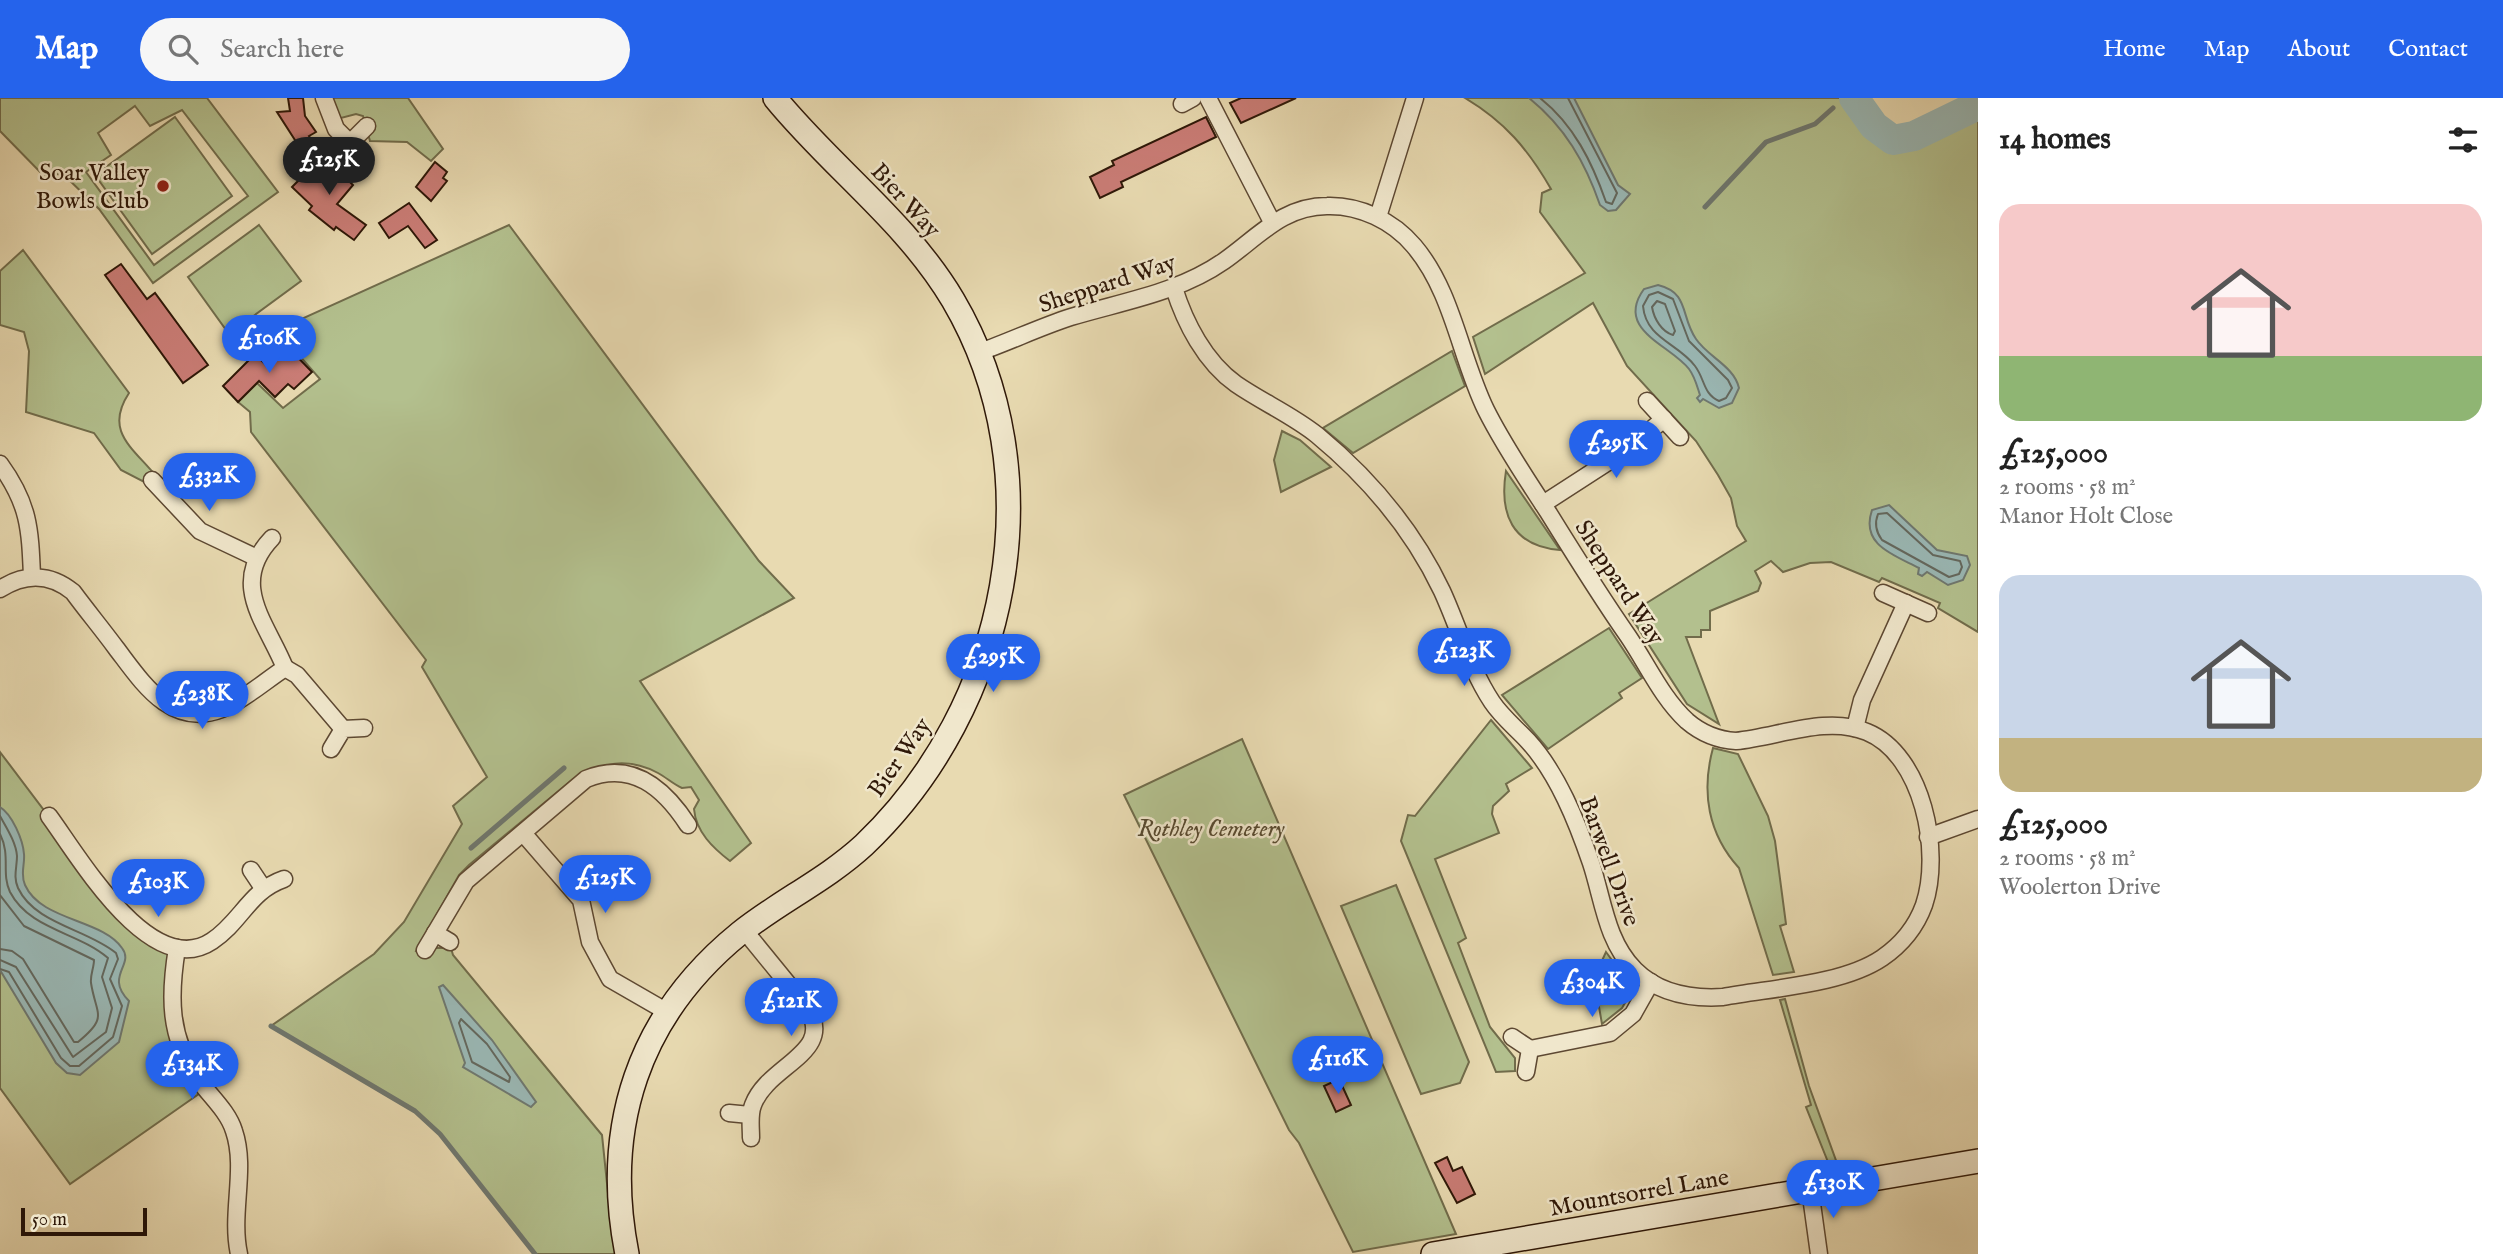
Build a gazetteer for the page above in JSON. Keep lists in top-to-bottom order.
{
  "streets": {
    "street": [
      "Bier Way",
      "Sheppard Way",
      "Barwell Drive",
      "Mountsorrel Lane"
    ]
  },
  "crossings": [
    ["Bier Way", "Sheppard Way"],
    ["Sheppard Way", "Barwell Drive"]
  ],
  "parks": ["Rothley Cemetery"],
  "places": ["Soar Valley Bowls Club"],
  "scale_bar": "50 m",
  "page": {
    "header": "Map",
    "search": "Search here",
    "nav": [
      "Home",
      "Map",
      "About",
      "Contact"
    ],
    "heading": "14 homes",
    "price": [
      "£125K",
      "£106K",
      "£295K",
      "£332K",
      "£123K",
      "£295K",
      "£238K",
      "£125K",
      "£103K",
      "£304K",
      "£121K",
      "£116K",
      "£134K",
      "£130K"
    ],
    "list": [
      {
        "name": "£125,000",
        "note": "2 rooms · 58 m² · Manor Holt Close"
      },
      {
        "name": "£125,000",
        "note": "2 rooms · 58 m² · Woolerton Drive"
      }
    ],
    "scale": "50 m"
  }
}
